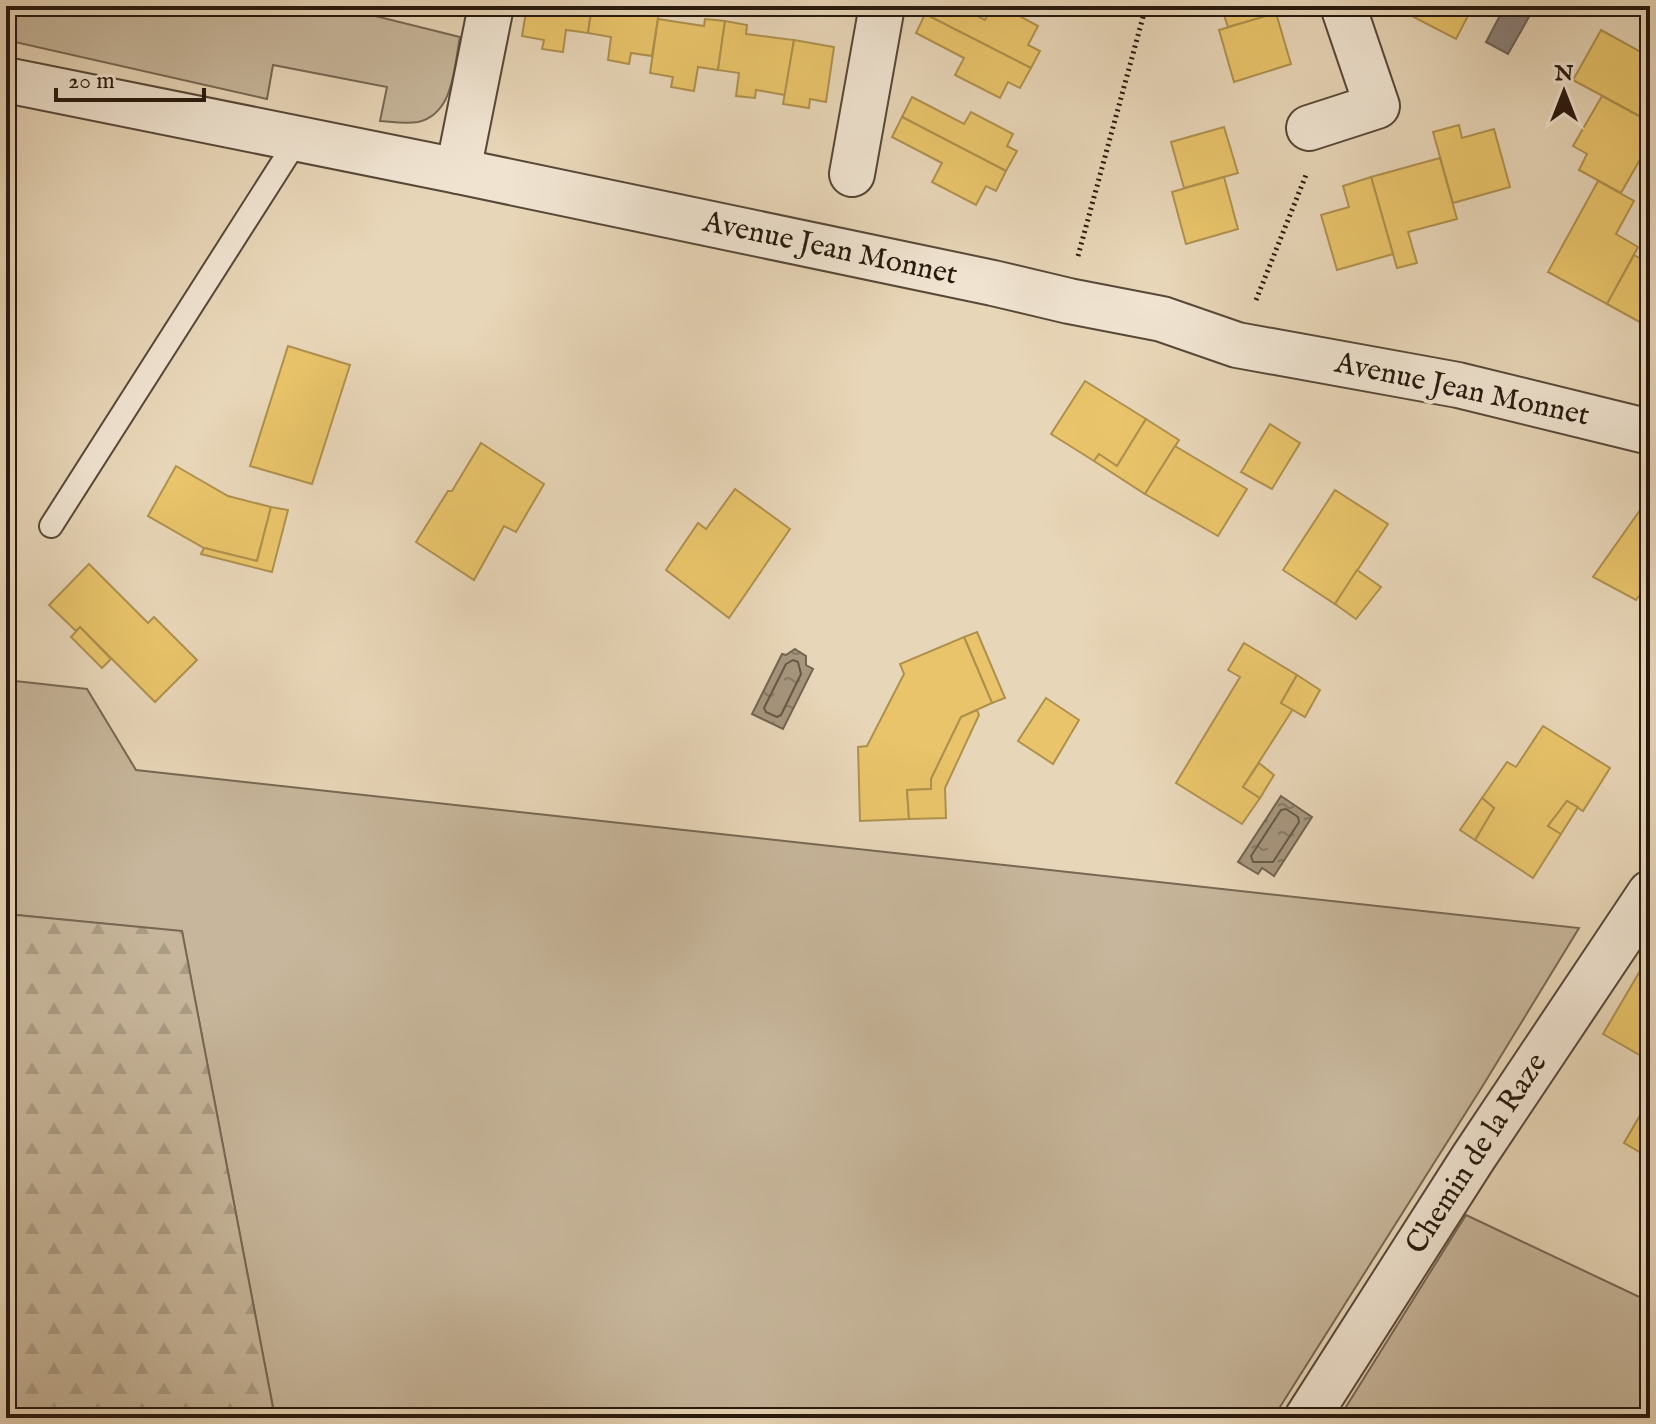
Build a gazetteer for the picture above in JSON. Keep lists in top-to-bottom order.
{
  "streets": {
    "street": ["Avenue Jean Monnet", "Chemin de la Raze"]
  },
  "scale_bar": "20 m",
  "north": "top"
}
